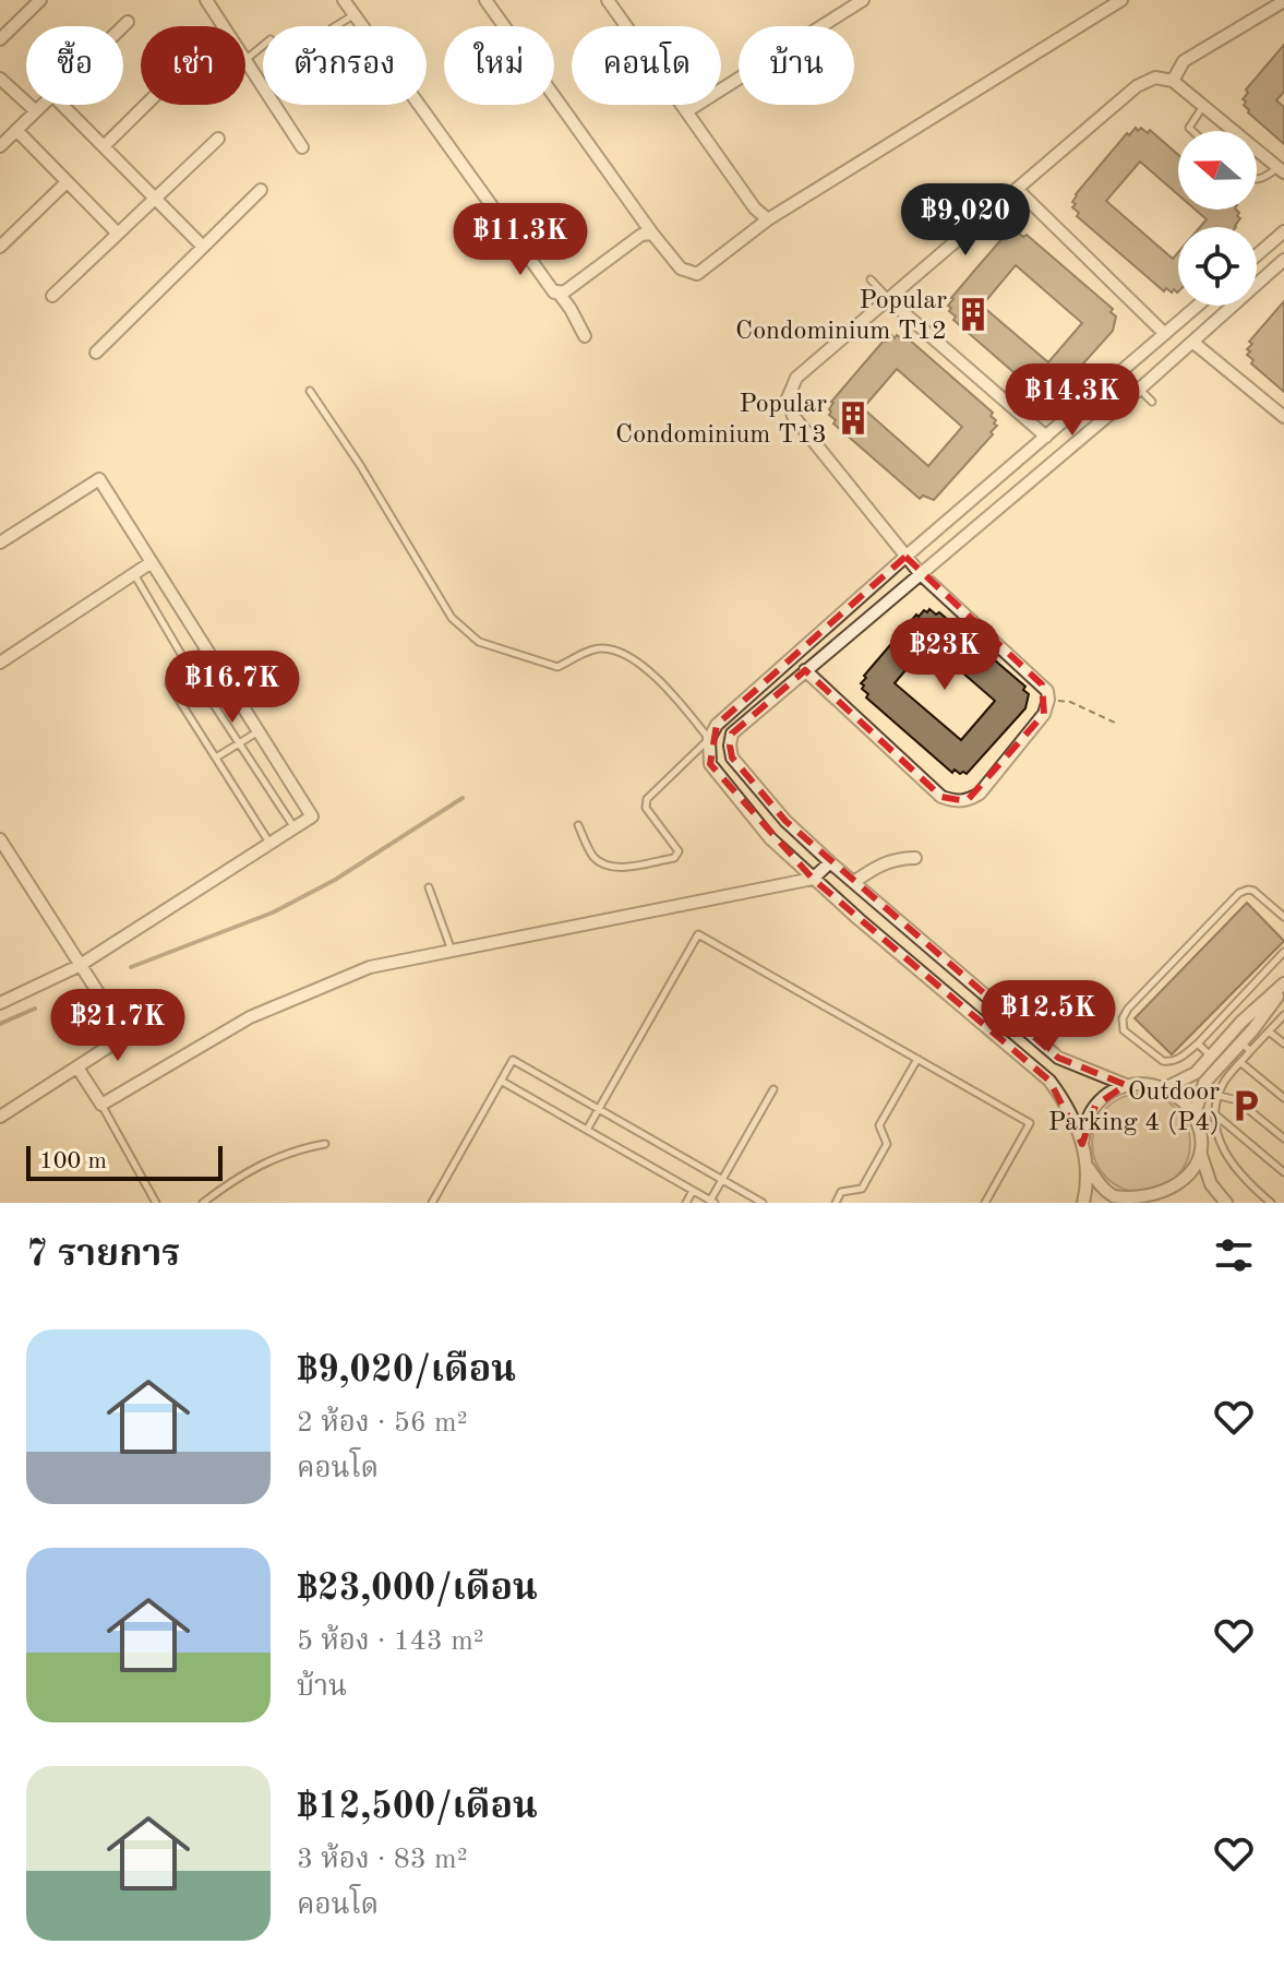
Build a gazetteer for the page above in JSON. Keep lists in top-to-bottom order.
{
  "places": {
    "building": ["Popular Condominium T12", "Popular Condominium T13"],
    "parking": ["Outdoor Parking 4 (P4)"]
  },
  "scale_bar": "100 m",
  "north": "left",
  "page": {
    "chip": [
      "ซื้อ",
      "เช่า",
      "ตัวกรอง",
      "ใหม่",
      "คอนโด",
      "บ้าน"
    ],
    "price": [
      "฿9,020",
      "฿11.3K",
      "฿14.3K",
      "฿23K",
      "฿16.7K",
      "฿12.5K",
      "฿21.7K"
    ],
    "scale": "100 m",
    "heading": "7 รายการ",
    "list": [
      {
        "name": "฿9,020/เดือน",
        "note": "2 ห้อง · 56 m² · คอนโด"
      },
      {
        "name": "฿23,000/เดือน",
        "note": "5 ห้อง · 143 m² · บ้าน"
      },
      {
        "name": "฿12,500/เดือน",
        "note": "3 ห้อง · 83 m² · คอนโด"
      }
    ]
  }
}
